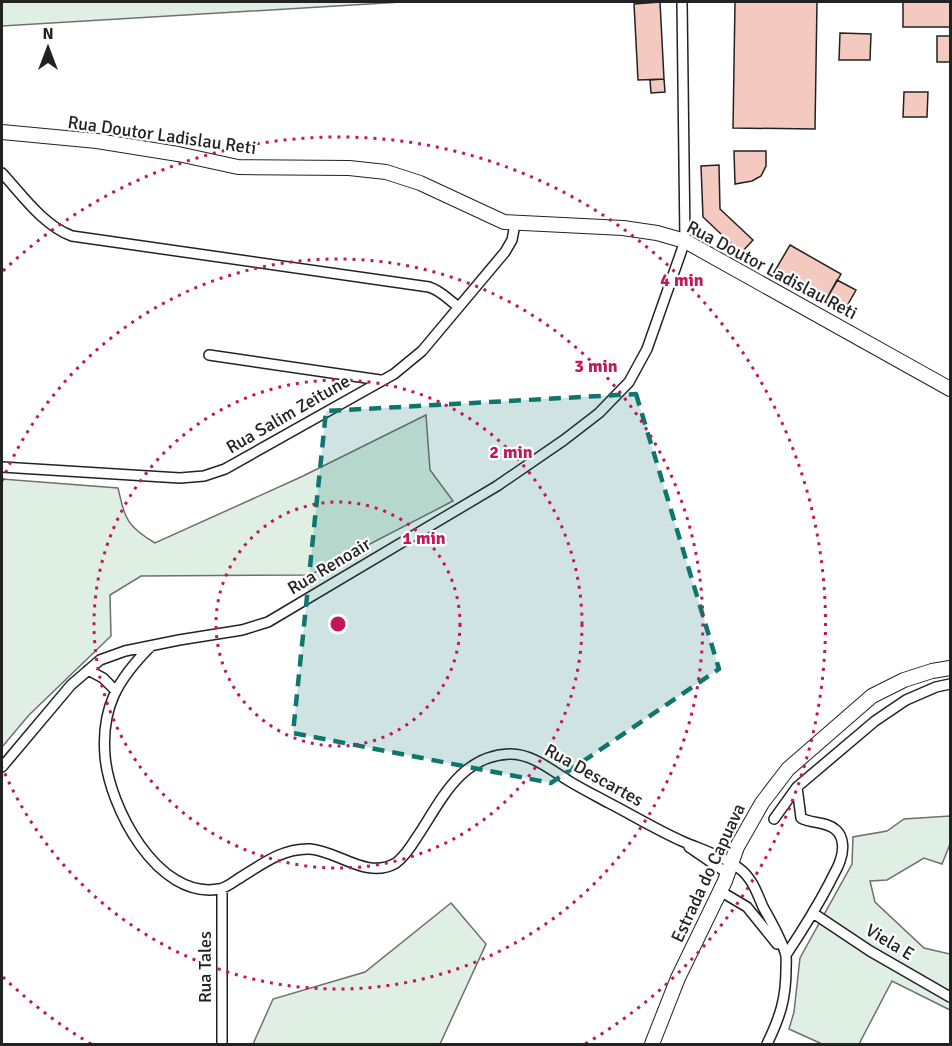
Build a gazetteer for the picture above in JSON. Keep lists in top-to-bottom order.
{
  "streets": {
    "street": [
      "Rua Doutor Ladislau Reti",
      "Rua Salim Zeitune",
      "Rua Renoair",
      "Rua Descartes",
      "Estrada do Capuava",
      "Viela E",
      "Rua Tales"
    ]
  },
  "crossings": [
    ["Rua Doutor Ladislau Reti", "Rua Salim Zeitune"],
    ["Rua Doutor Ladislau Reti", "Rua Renoair"],
    ["Rua Descartes", "Estrada do Capuava"],
    ["Rua Descartes", "Rua Tales"]
  ],
  "north": "top",
  "rings": [
    "4 min",
    "3 min",
    "2 min",
    "1 min"
  ]
}
